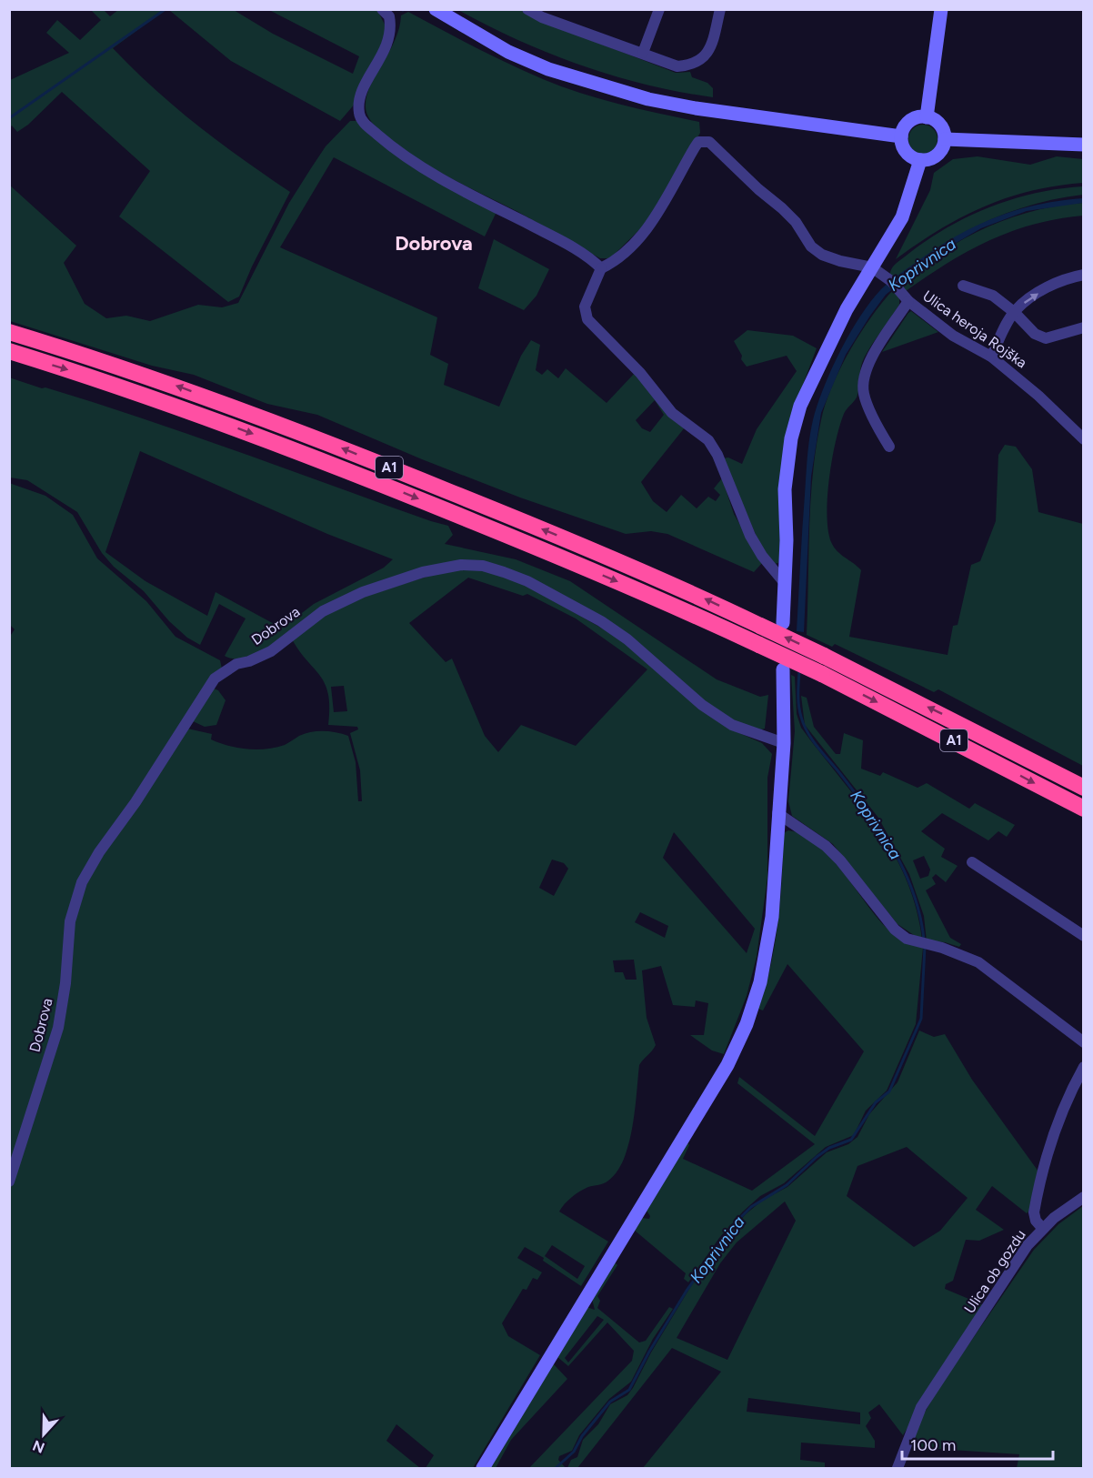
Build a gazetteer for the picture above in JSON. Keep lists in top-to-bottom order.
{
  "streets": {
    "highway": ["A1"],
    "street": ["Ulica heroja Rojška", "Dobrova", "Ulica ob gozdu"]
  },
  "districts": ["Dobrova"],
  "water": ["Koprivnica"],
  "scale_bar": "100 m",
  "north": "bottom"
}
